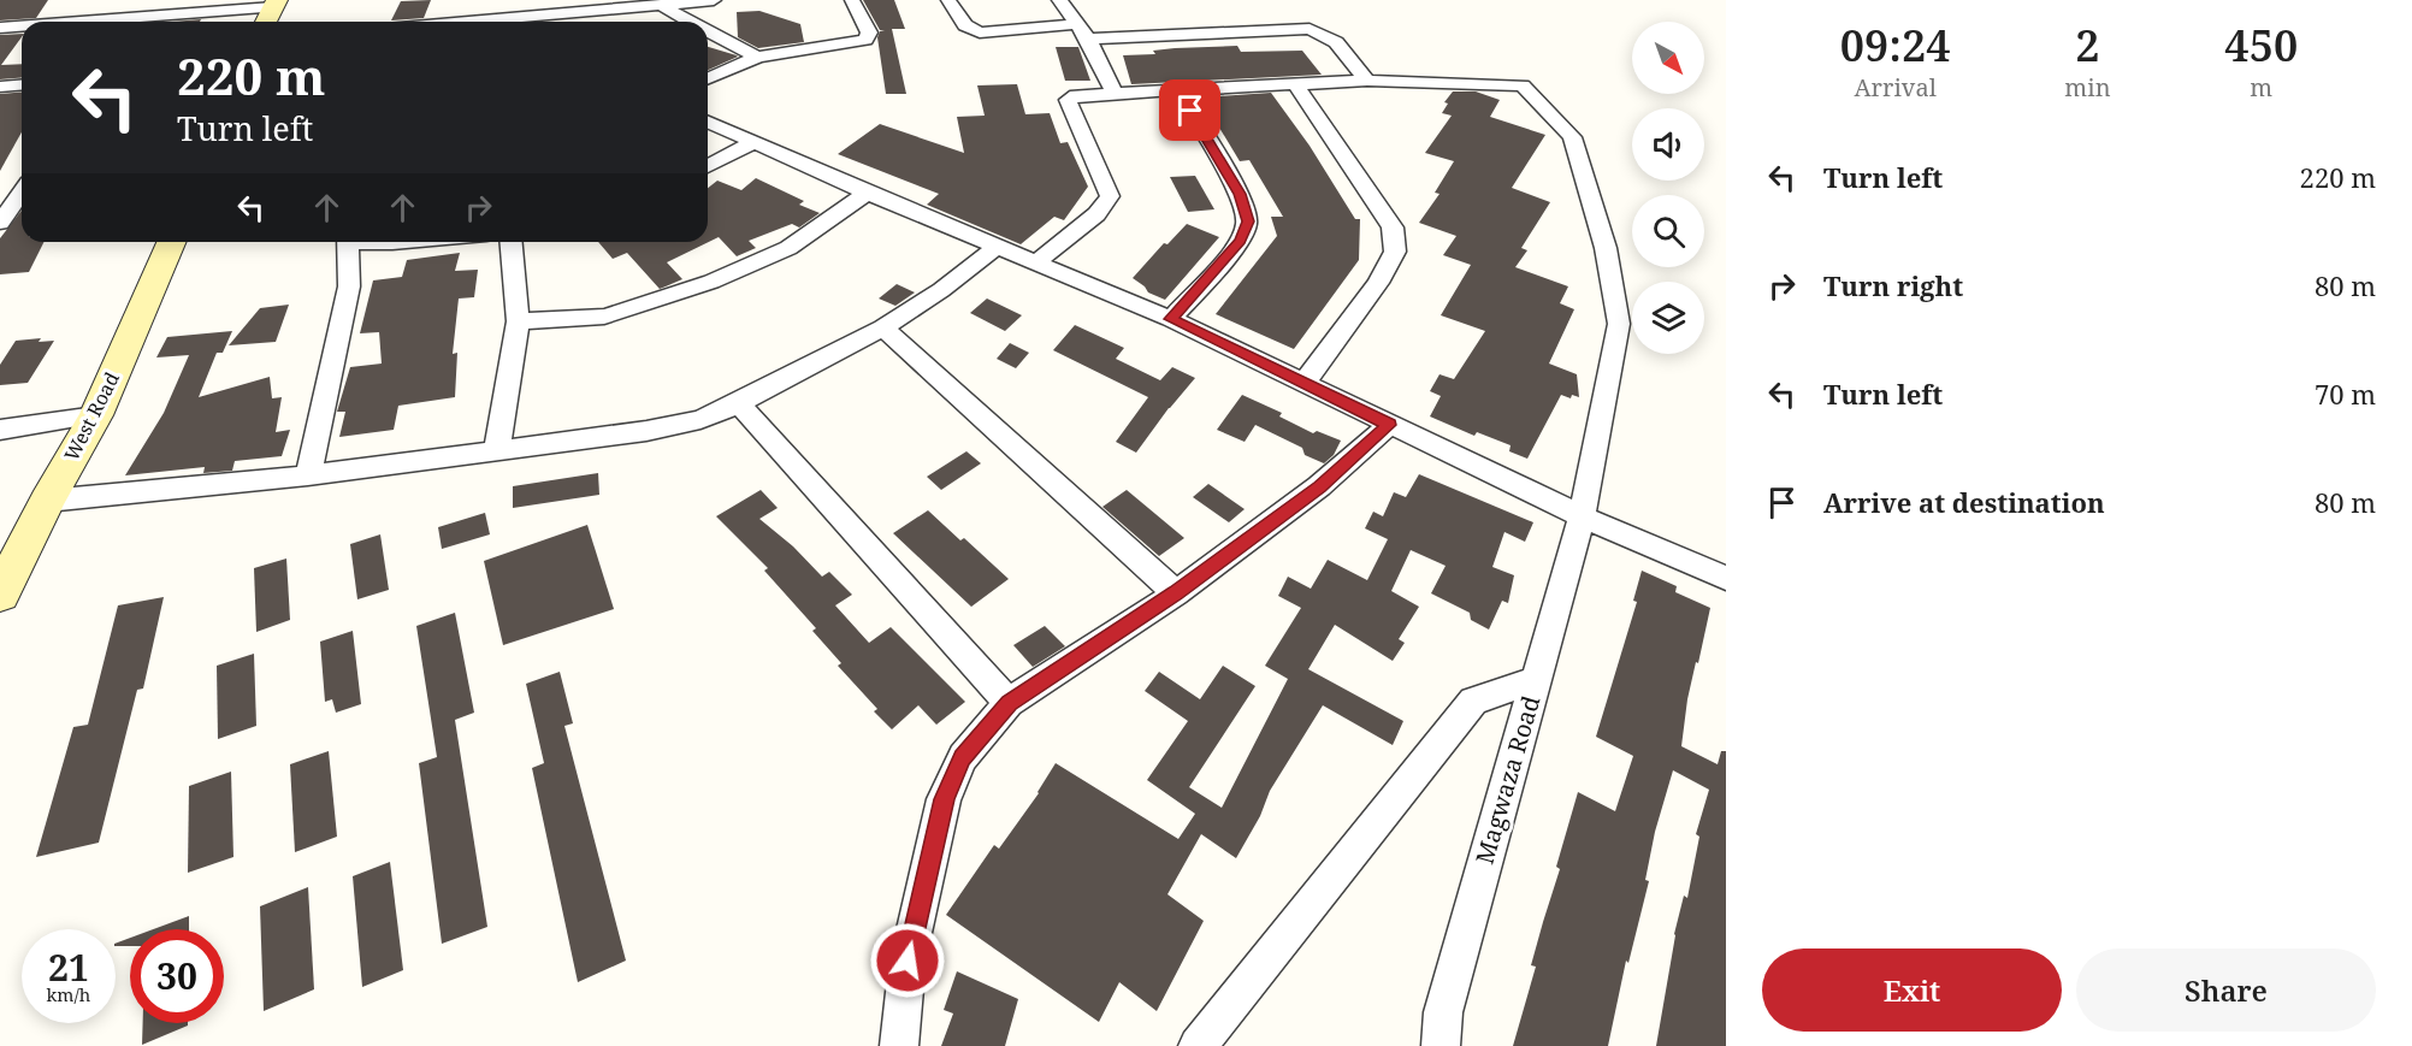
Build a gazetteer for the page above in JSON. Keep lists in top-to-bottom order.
{
  "streets": {
    "street": ["West Road", "Magwaza Road"]
  },
  "north": "bottom right",
  "page": {
    "eta": [
      "09:24",
      "Arrival",
      "2",
      "min",
      "450",
      "m"
    ],
    "turn": ["220 m", "Turn left"],
    "list": [
      {
        "name": "Turn left",
        "value": "220 m"
      },
      {
        "name": "Turn right",
        "value": "80 m"
      },
      {
        "name": "Turn left",
        "value": "70 m"
      },
      {
        "name": "Arrive at destination",
        "value": "80 m"
      }
    ],
    "speed": "21 km/h",
    "limit": "30",
    "buttons": ["Exit", "Share"]
  }
}
